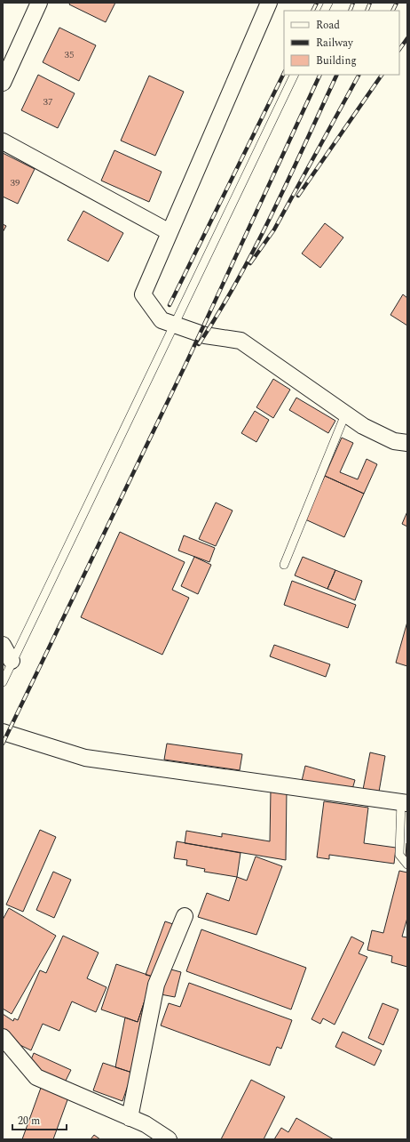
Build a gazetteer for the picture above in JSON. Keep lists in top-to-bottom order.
{
  "house_numbers": ["35", "37", "39"],
  "legend": ["Road", "Railway", "Building"],
  "scale_bar": "20 m"
}
